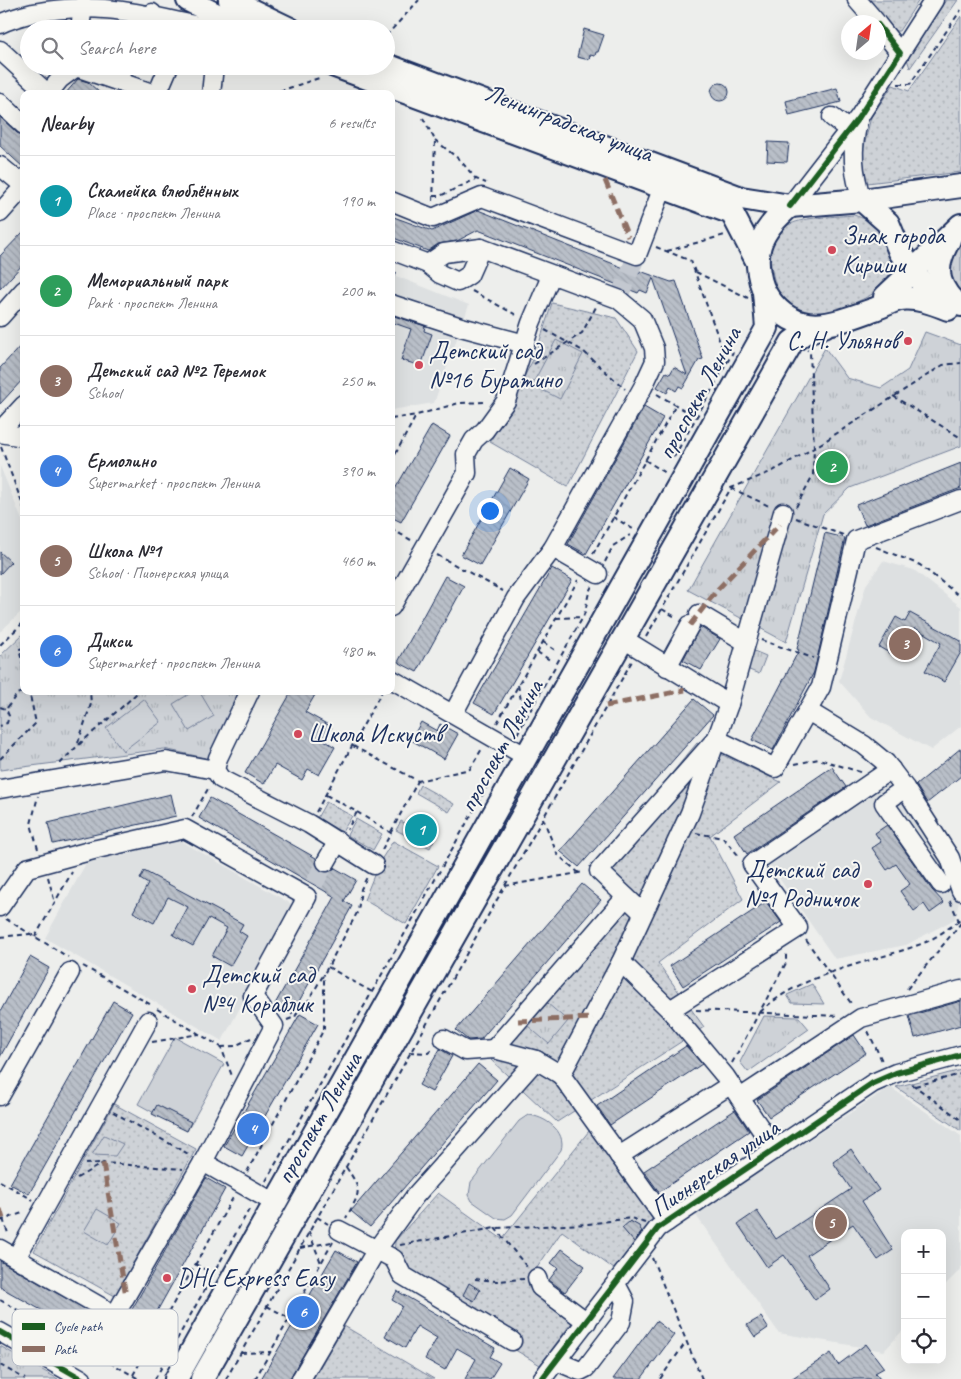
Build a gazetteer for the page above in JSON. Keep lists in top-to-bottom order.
{
  "streets": {
    "main road": ["Ленинградская улица", "проспект Ленина"],
    "street": ["Пионерская улица"]
  },
  "crossings": [
    ["Ленинградская улица", "проспект Ленина"]
  ],
  "places": [
    "Знак города Кириши",
    "С. Н. Ульянов",
    "Детский сад №16 Буратино",
    "Школа Искуств",
    "Детский сад №1 Родничок",
    "Детский сад №4 Кораблик",
    "DHL Express Easy"
  ],
  "legend": ["Cycle path", "Path"],
  "north": "top right",
  "page": {
    "search": "Search here",
    "heading": ["Nearby", "6 results"],
    "list": [
      {
        "mark": "1",
        "name": "Скамейка влюблённых",
        "note": "Place · проспект Ленина",
        "value": "190 m"
      },
      {
        "mark": "2",
        "name": "Мемориальный парк",
        "note": "Park · проспект Ленина",
        "value": "200 m"
      },
      {
        "mark": "3",
        "name": "Детский сад №2 Теремок",
        "note": "School",
        "value": "250 m"
      },
      {
        "mark": "4",
        "name": "Ермолино",
        "note": "Supermarket · проспект Ленина",
        "value": "390 m"
      },
      {
        "mark": "5",
        "name": "Школа №1",
        "note": "School · Пионерская улица",
        "value": "460 m"
      },
      {
        "mark": "6",
        "name": "Дикси",
        "note": "Supermarket · проспект Ленина",
        "value": "480 m"
      }
    ],
    "pins": [
      "2",
      "3",
      "1",
      "4",
      "5",
      "6"
    ],
    "map_buttons": ["+", "−"]
  }
}
